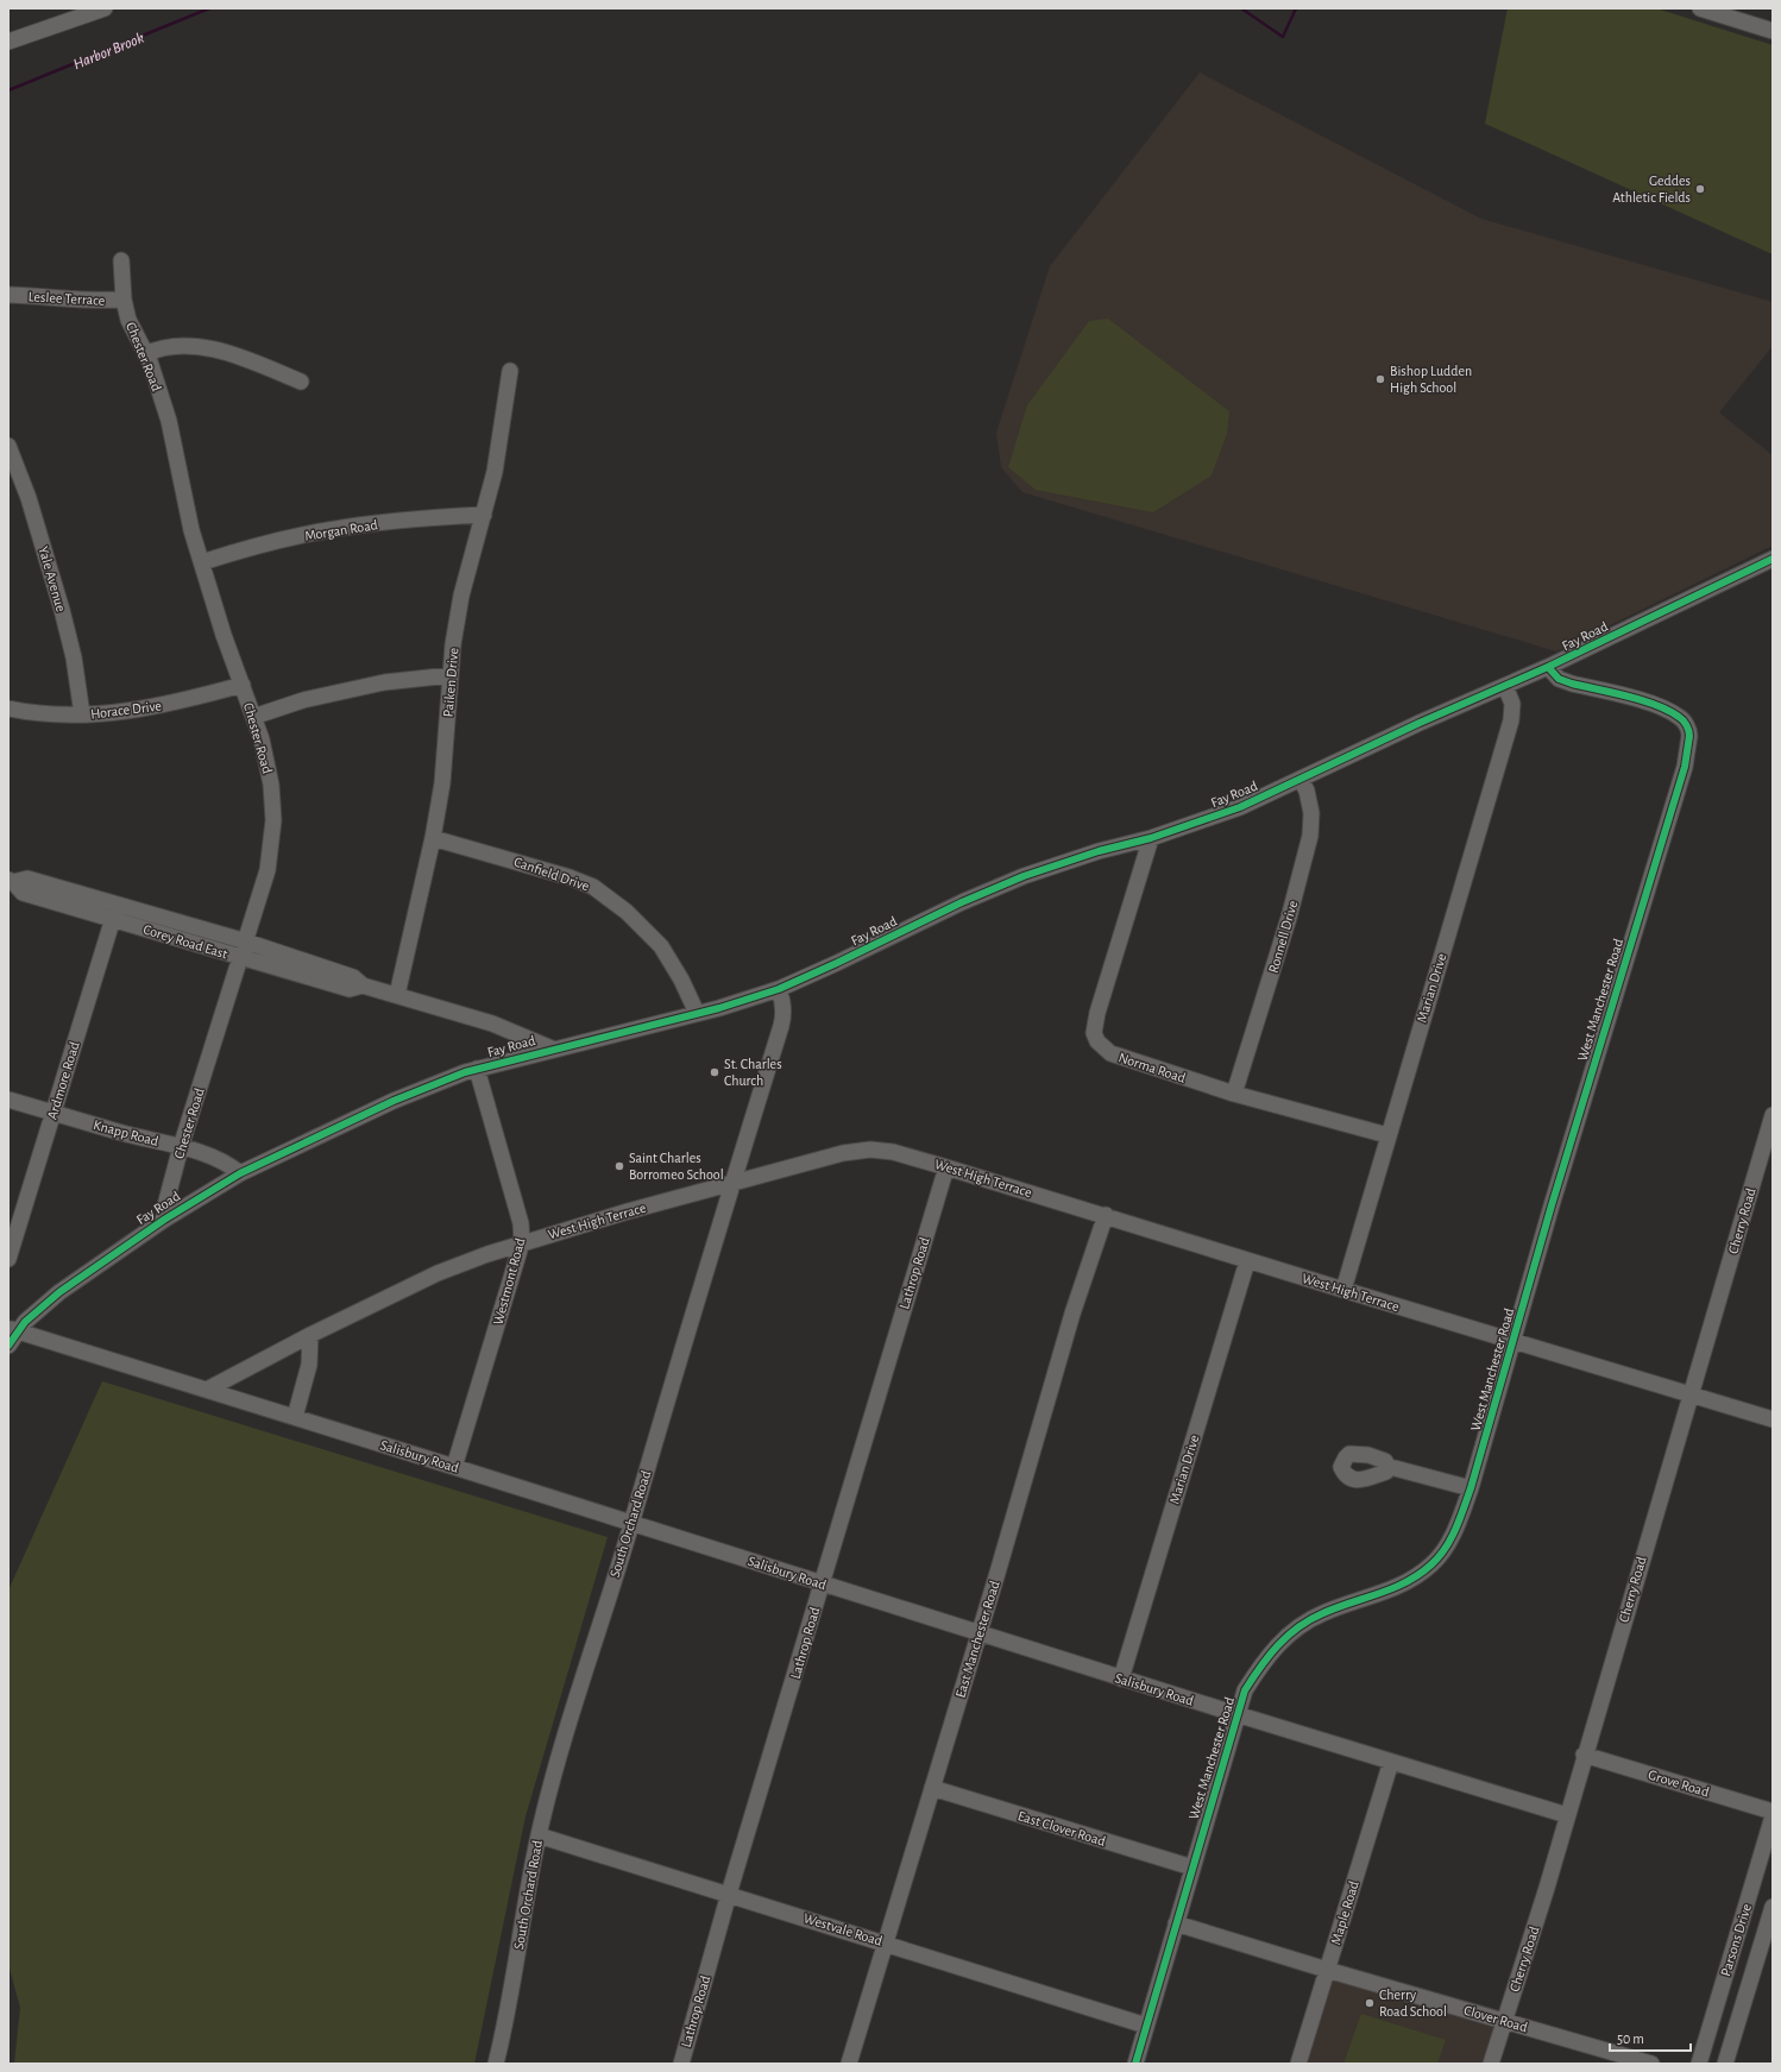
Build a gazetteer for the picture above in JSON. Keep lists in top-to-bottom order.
{
  "streets": {
    "street": [
      "Leslee Terrace",
      "Chester Road",
      "Morgan Road",
      "Yale Avenue",
      "Fay Road",
      "Paiken Drive",
      "Horace Drive",
      "Canfield Drive",
      "Ronnell Drive",
      "Corey Road East",
      "Marian Drive",
      "West Manchester Road",
      "Norma Road",
      "Ardmore Road",
      "Knapp Road",
      "West High Terrace",
      "Cherry Road",
      "Lathrop Road",
      "Westmont Road",
      "Salisbury Road",
      "South Orchard Road",
      "East Manchester Road",
      "Grove Road",
      "East Clover Road",
      "Maple Road",
      "Westvale Road",
      "Parsons Drive",
      "Clover Road"
    ]
  },
  "crossings": [
    ["Leslee Terrace", "Chester Road"],
    ["Chester Road", "Morgan Road"],
    ["Chester Road", "Fay Road"],
    ["Chester Road", "Horace Drive"],
    ["Chester Road", "Corey Road East"],
    ["Chester Road", "Knapp Road"],
    ["Morgan Road", "Paiken Drive"],
    ["Yale Avenue", "Horace Drive"],
    ["Fay Road", "Canfield Drive"],
    ["Fay Road", "Ronnell Drive"],
    ["Fay Road", "Corey Road East"],
    ["Fay Road", "Marian Drive"],
    ["Fay Road", "West Manchester Road"],
    ["Fay Road", "Norma Road"],
    ["Fay Road", "Knapp Road"],
    ["Fay Road", "Westmont Road"],
    ["Fay Road", "Salisbury Road"],
    ["Fay Road", "South Orchard Road"],
    ["Paiken Drive", "Canfield Drive"],
    ["Paiken Drive", "Corey Road East"],
    ["Ronnell Drive", "Norma Road"],
    ["Corey Road East", "Ardmore Road"],
    ["Marian Drive", "Norma Road"],
    ["Marian Drive", "West High Terrace"],
    ["Marian Drive", "Salisbury Road"],
    ["West Manchester Road", "West High Terrace"],
    ["West Manchester Road", "Salisbury Road"],
    ["West Manchester Road", "East Clover Road"],
    ["West Manchester Road", "Westvale Road"],
    ["West Manchester Road", "Clover Road"],
    ["Ardmore Road", "Knapp Road"],
    ["West High Terrace", "Cherry Road"],
    ["West High Terrace", "Lathrop Road"],
    ["West High Terrace", "Westmont Road"],
    ["West High Terrace", "Salisbury Road"],
    ["West High Terrace", "South Orchard Road"],
    ["West High Terrace", "East Manchester Road"],
    ["Cherry Road", "Salisbury Road"],
    ["Cherry Road", "Grove Road"],
    ["Cherry Road", "Clover Road"],
    ["Lathrop Road", "Salisbury Road"],
    ["Lathrop Road", "Westvale Road"],
    ["Westmont Road", "Salisbury Road"],
    ["Salisbury Road", "South Orchard Road"],
    ["Salisbury Road", "East Manchester Road"],
    ["Salisbury Road", "Maple Road"],
    ["South Orchard Road", "Westvale Road"],
    ["East Manchester Road", "East Clover Road"],
    ["East Manchester Road", "Westvale Road"],
    ["Maple Road", "Clover Road"]
  ],
  "water": ["Harbor Brook"],
  "places": [
    "Geddes Athletic Fields",
    "Bishop Ludden High School",
    "St. Charles Church",
    "Saint Charles Borromeo School",
    "Cherry Road School"
  ],
  "scale_bar": "50 m"
}
